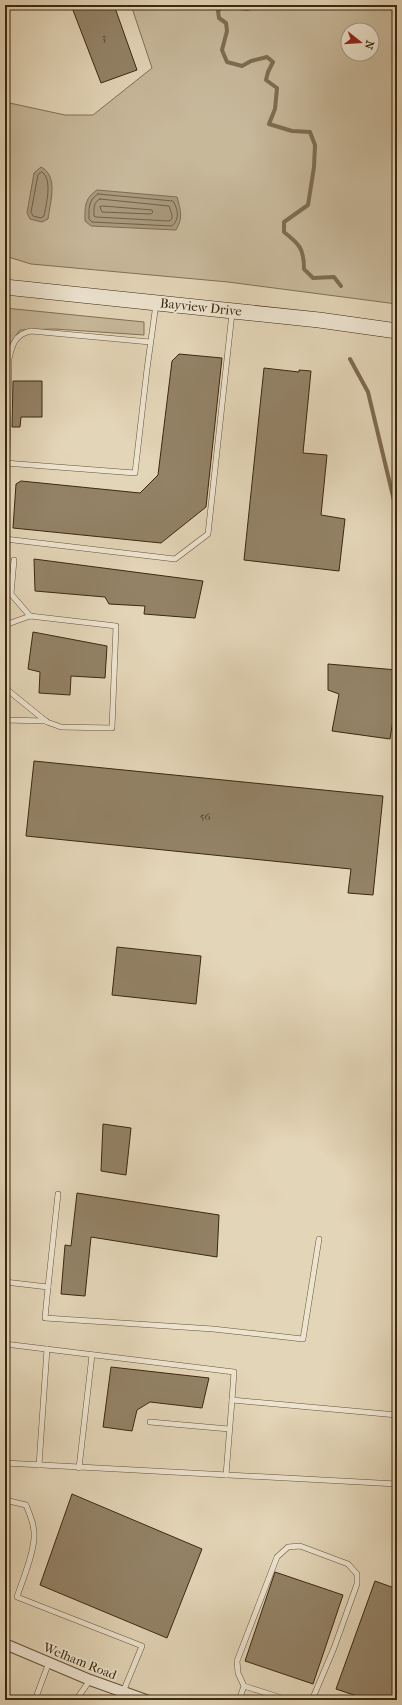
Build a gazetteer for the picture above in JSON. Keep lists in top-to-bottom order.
{
  "streets": {
    "street": ["Bayview Drive", "Welham Road"]
  },
  "house_numbers": ["3", "56"],
  "north": "right"
}
